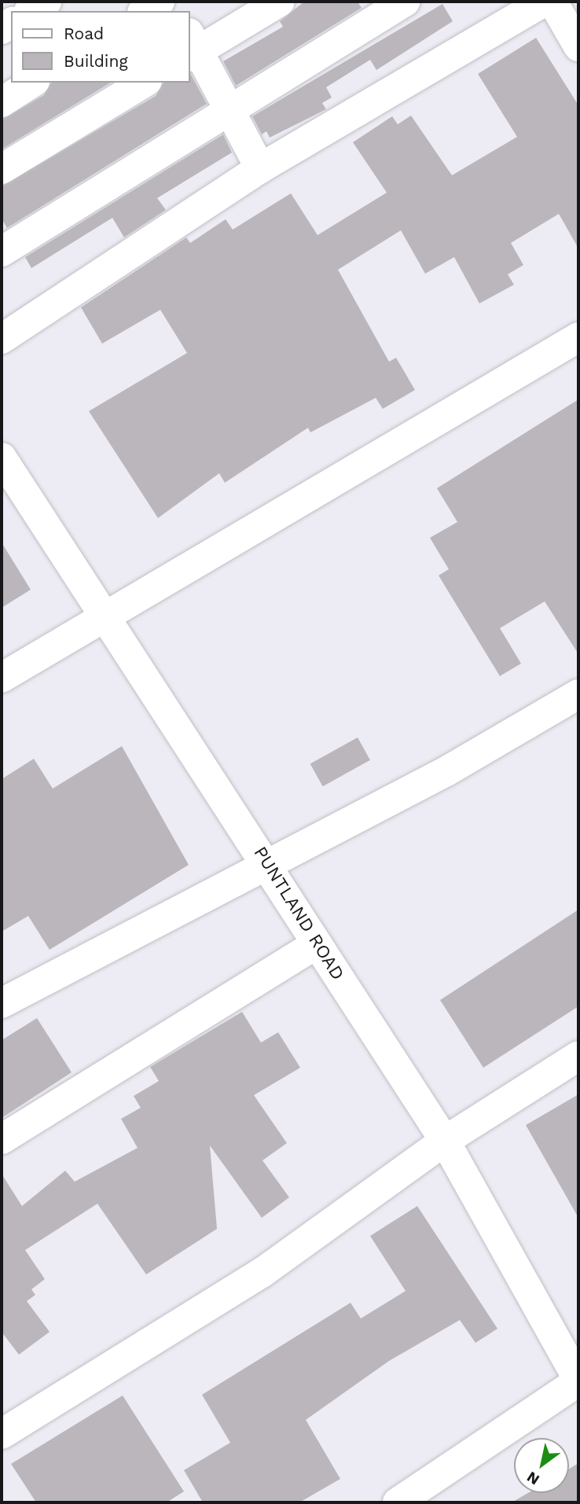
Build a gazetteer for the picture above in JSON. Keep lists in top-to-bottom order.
{
  "streets": {
    "street": ["PUNTLAND ROAD"]
  },
  "legend": ["Road", "Building"],
  "north": "bottom left"
}
